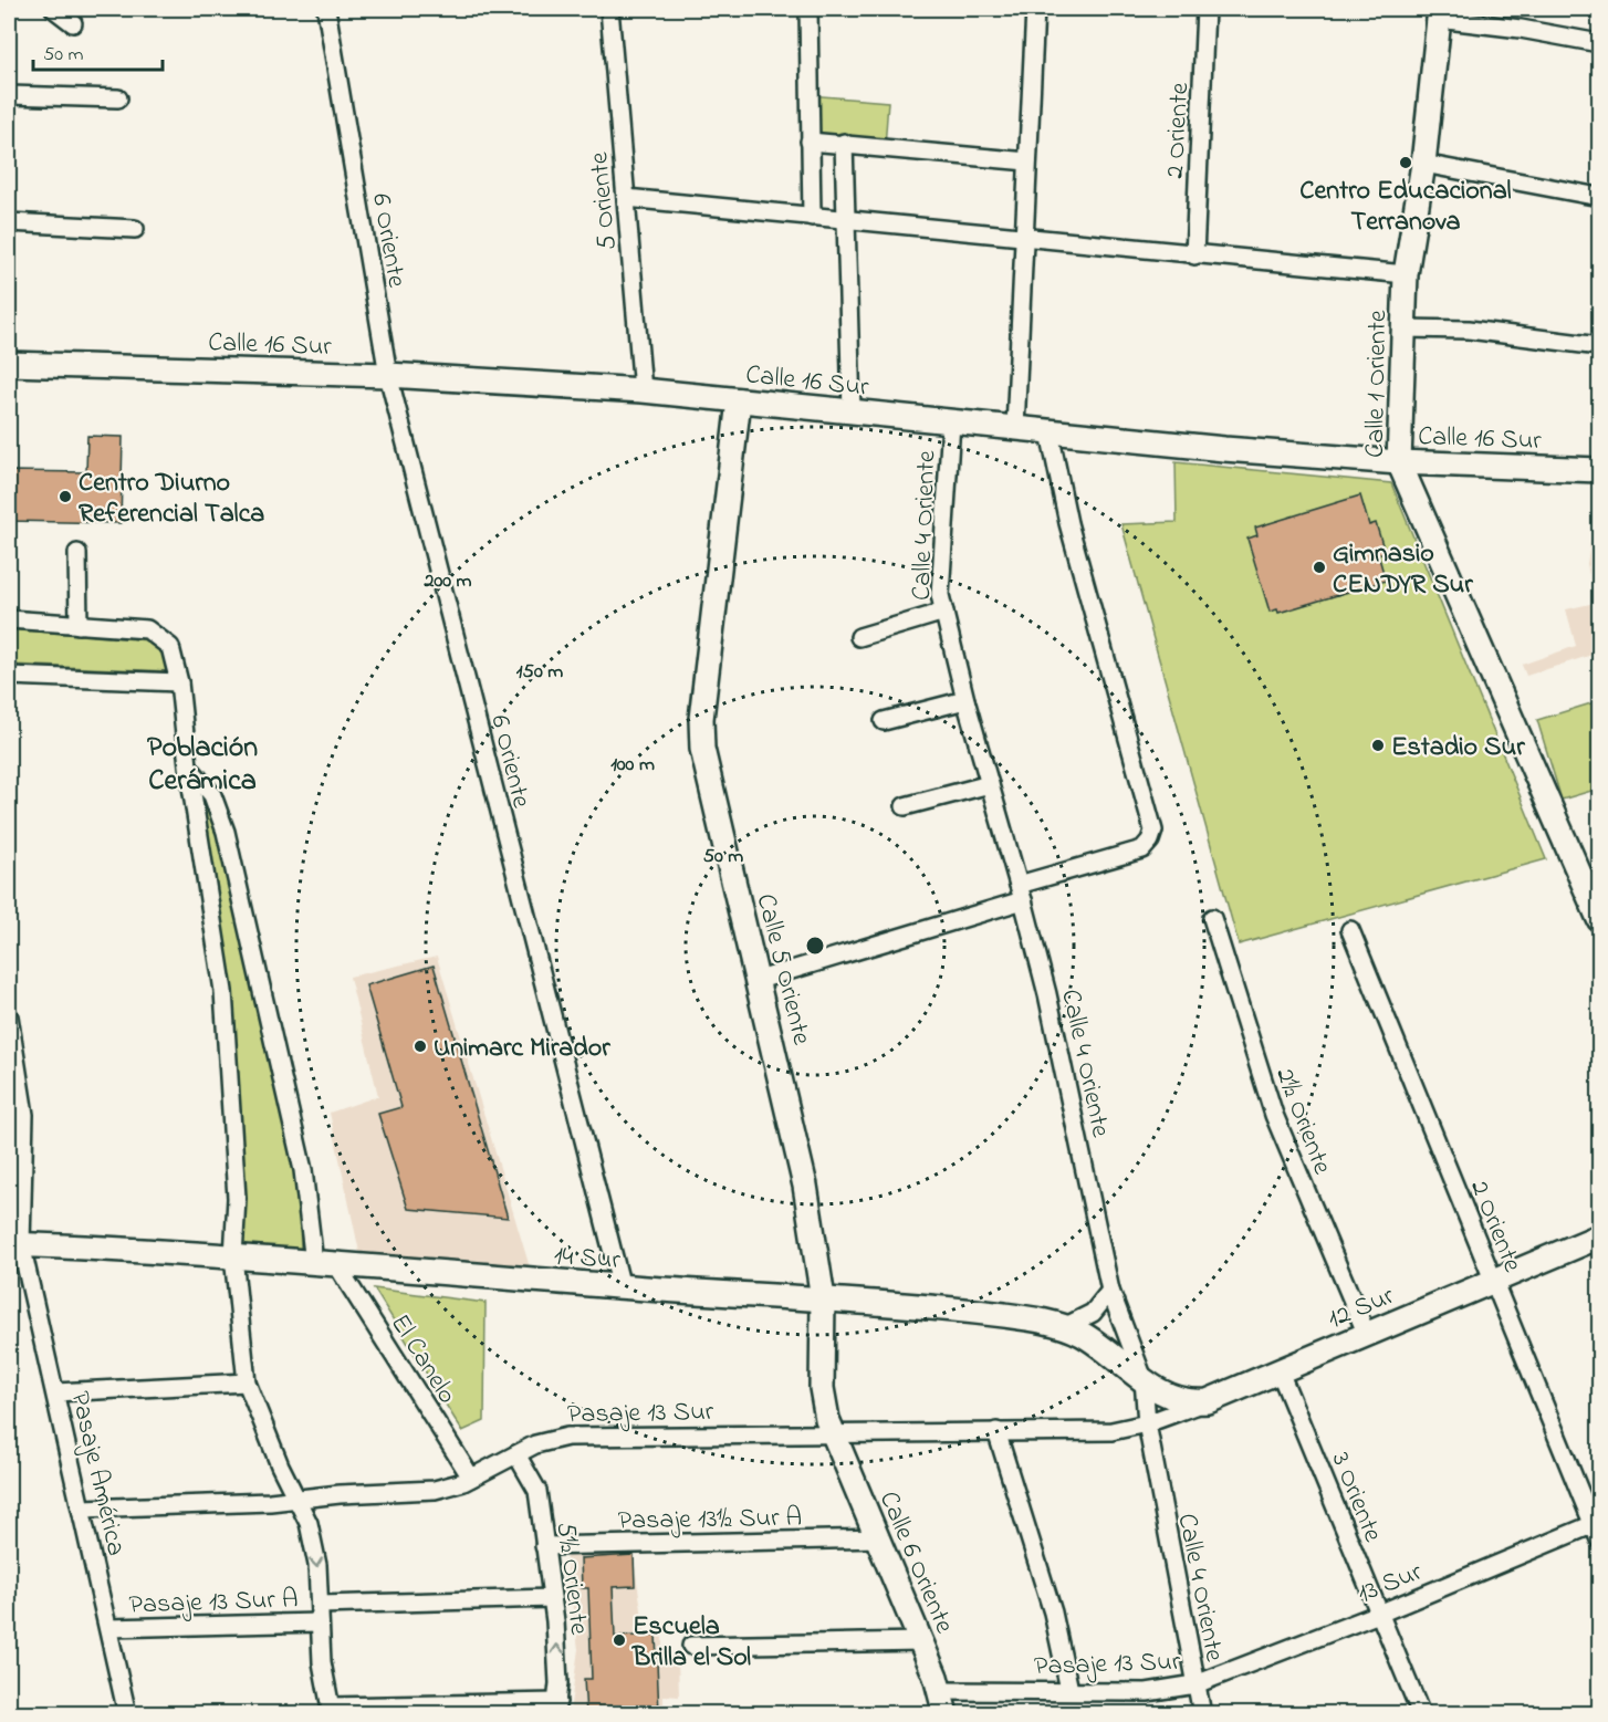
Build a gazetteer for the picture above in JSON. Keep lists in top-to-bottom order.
{
  "streets": {
    "main road": [
      "Calle 16 Sur",
      "Calle 1 Oriente",
      "Calle 5 Oriente",
      "14 Sur",
      "12 Sur",
      "Calle 6 Oriente"
    ],
    "street": [
      "2 Oriente",
      "5 Oriente",
      "6 Oriente",
      "Calle 4 Oriente",
      "2½ Oriente",
      "El Canelo",
      "Pasaje 13 Sur",
      "Pasaje América",
      "3 Oriente",
      "Pasaje 13½ Sur A",
      "5½ Oriente",
      "13 Sur",
      "Pasaje 13 Sur A"
    ]
  },
  "crossings": [
    ["2 Oriente", "12 Sur"],
    ["2 Oriente", "13 Sur"],
    ["5 Oriente", "Calle 16 Sur"],
    ["6 Oriente", "Calle 16 Sur"],
    ["6 Oriente", "14 Sur"],
    ["Calle 16 Sur", "Calle 1 Oriente"],
    ["Calle 16 Sur", "Calle 4 Oriente"],
    ["Calle 16 Sur", "Calle 5 Oriente"],
    ["Calle 4 Oriente", "14 Sur"],
    ["Calle 4 Oriente", "12 Sur"],
    ["Calle 4 Oriente", "Pasaje 13 Sur"],
    ["Calle 4 Oriente", "13 Sur"],
    ["Calle 5 Oriente", "14 Sur"],
    ["Calle 5 Oriente", "Pasaje 13 Sur"],
    ["Calle 5 Oriente", "Calle 6 Oriente"],
    ["2½ Oriente", "12 Sur"],
    ["14 Sur", "12 Sur"],
    ["14 Sur", "El Canelo"],
    ["14 Sur", "Pasaje América"],
    ["12 Sur", "Pasaje 13 Sur"],
    ["12 Sur", "3 Oriente"],
    ["El Canelo", "Pasaje 13 Sur"],
    ["Pasaje 13 Sur", "Pasaje América"],
    ["Pasaje 13 Sur", "Calle 6 Oriente"],
    ["Pasaje 13 Sur", "5½ Oriente"],
    ["Pasaje 13 Sur", "13 Sur"],
    ["Pasaje América", "Pasaje 13 Sur A"],
    ["3 Oriente", "13 Sur"],
    ["Pasaje 13½ Sur A", "Calle 6 Oriente"],
    ["Pasaje 13½ Sur A", "5½ Oriente"]
  ],
  "one_way": ["5½ Oriente"],
  "districts": ["Población Cerámica"],
  "places": [
    "Centro Educacional Terranova",
    "Centro Diurno Referencial Talca",
    "Gimnasio CENDYR Sur",
    "Estadio Sur",
    "Unimarc Mirador",
    "Escuela Brilla el Sol"
  ],
  "scale_bar": "50 m",
  "rings": [
    "200 m",
    "150 m",
    "100 m",
    "50 m"
  ]
}
